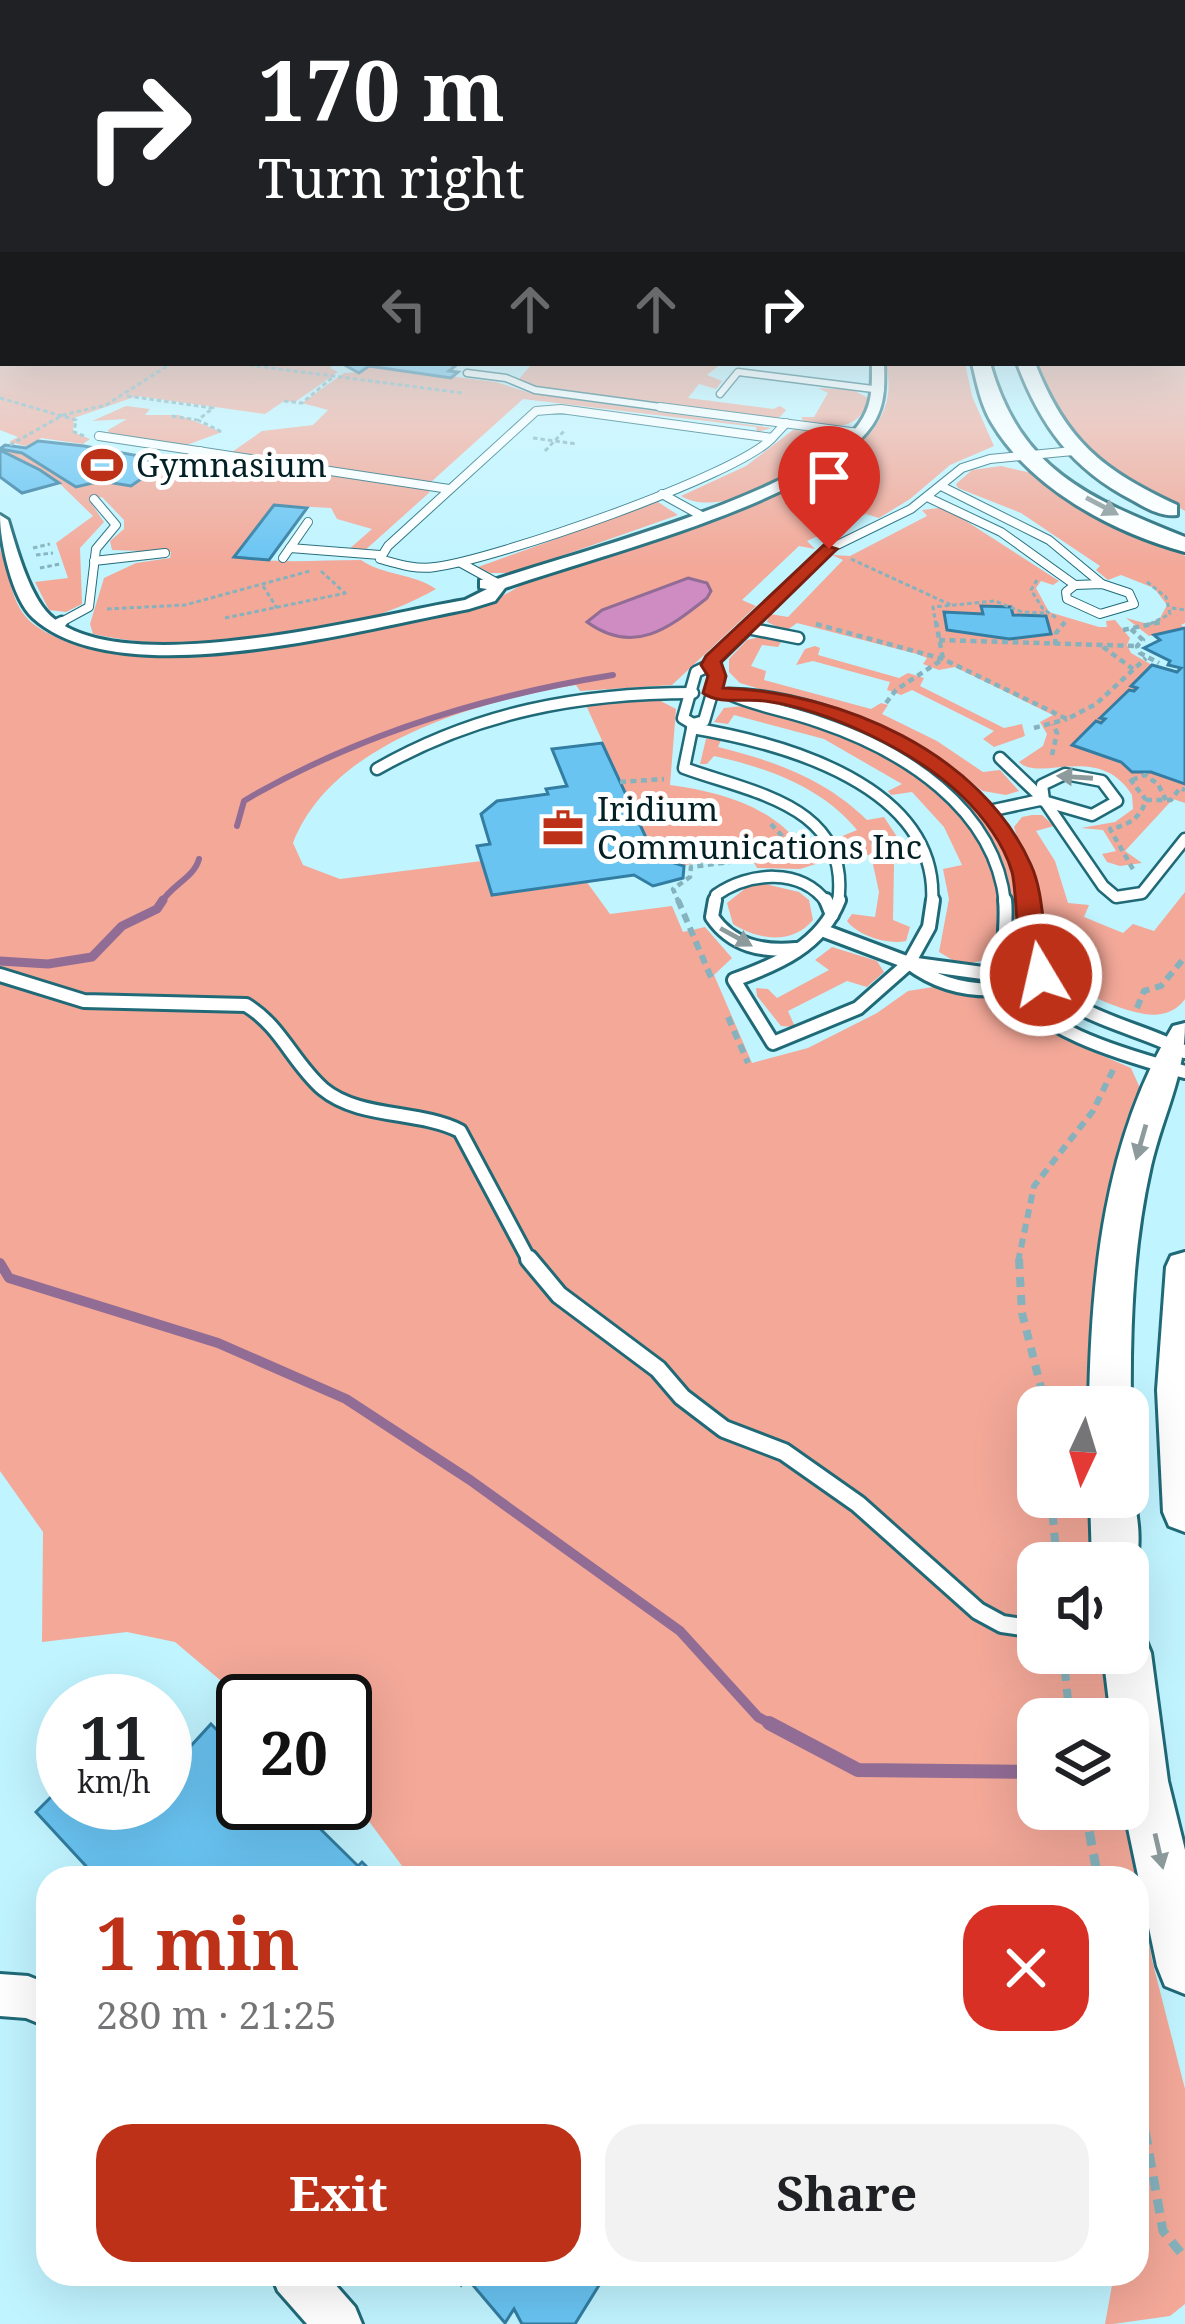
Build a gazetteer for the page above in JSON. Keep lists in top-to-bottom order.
{
  "places": {
    "sports": ["Gymnasium"],
    "office": ["Iridium Communications Inc"]
  },
  "north": "bottom",
  "page": {
    "turn": ["170 m", "Turn right"],
    "speed": "11 km/h",
    "limit": "20",
    "heading": ["1 min", "280 m · 21:25"],
    "buttons": ["Exit", "Share"]
  }
}
